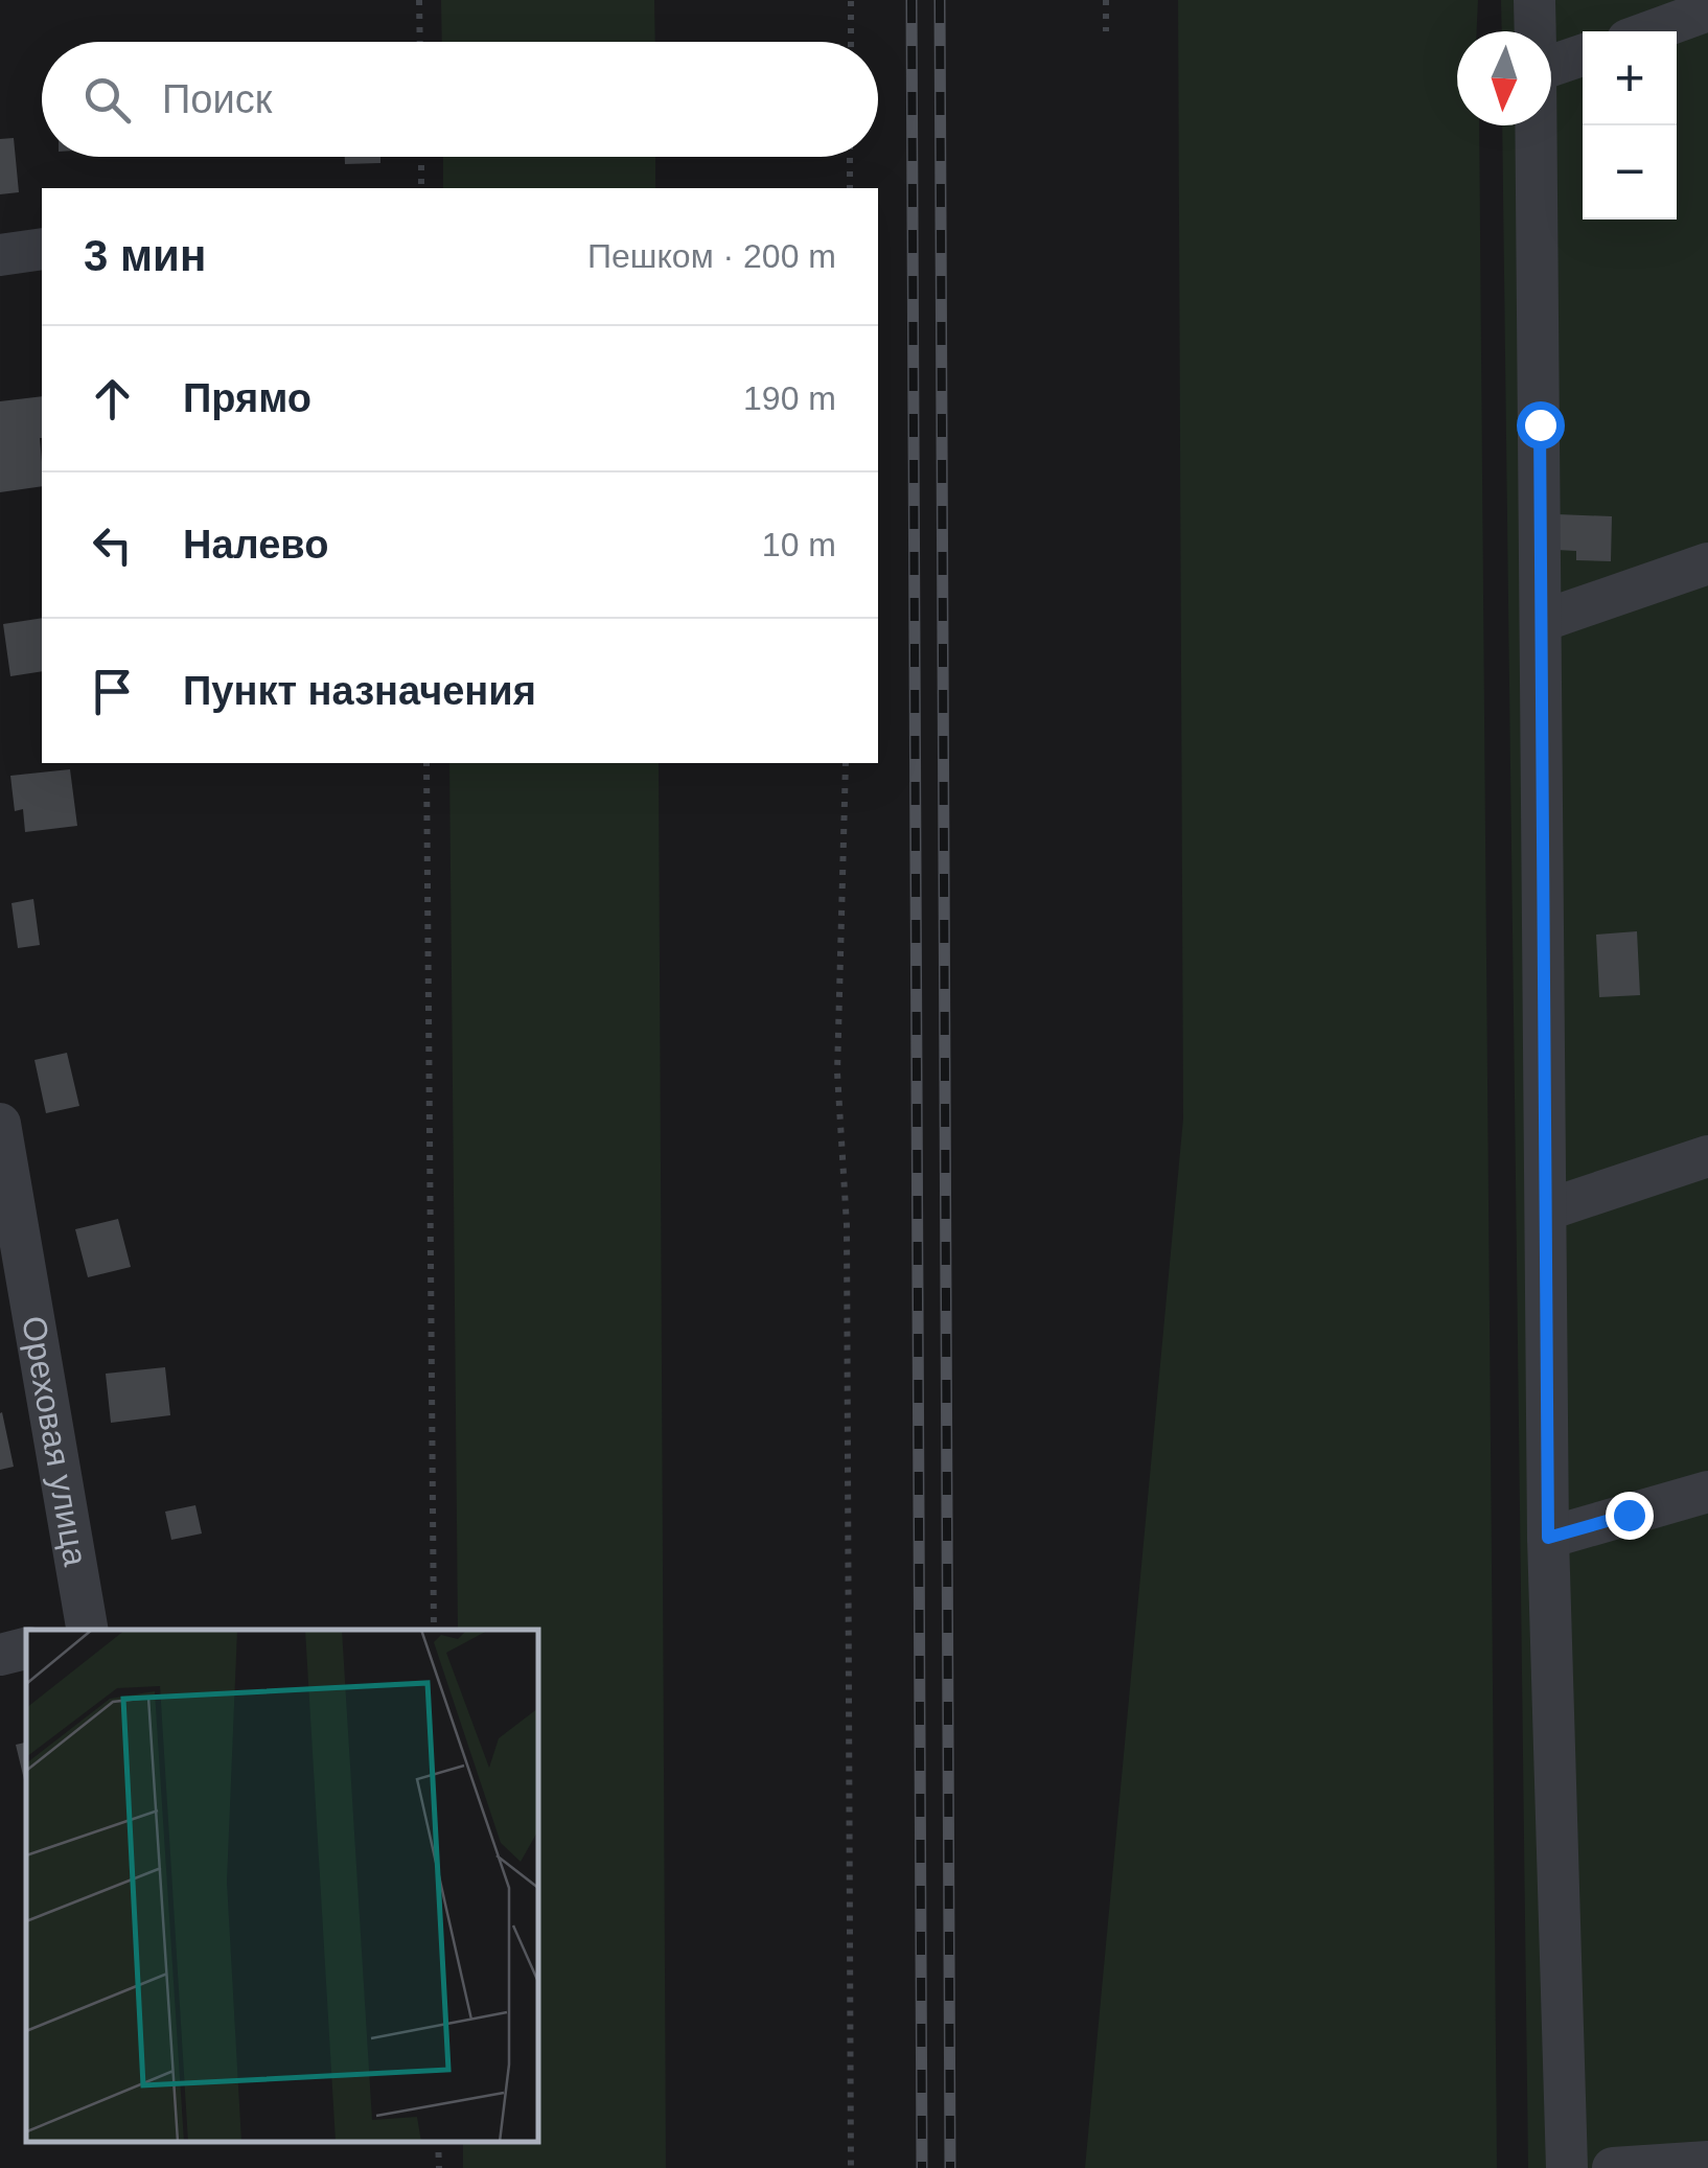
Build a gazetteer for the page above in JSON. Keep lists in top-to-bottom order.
{
  "streets": {
    "street": ["Ореховая улица"]
  },
  "north": "bottom",
  "page": {
    "map_buttons": ["+", "−"],
    "search": "Поиск",
    "heading": ["3 мин", "Пешком · 200 m"],
    "list": [
      ["Прямо", "190 m"],
      ["Налево", "10 m"],
      "Пункт назначения"
    ]
  }
}
